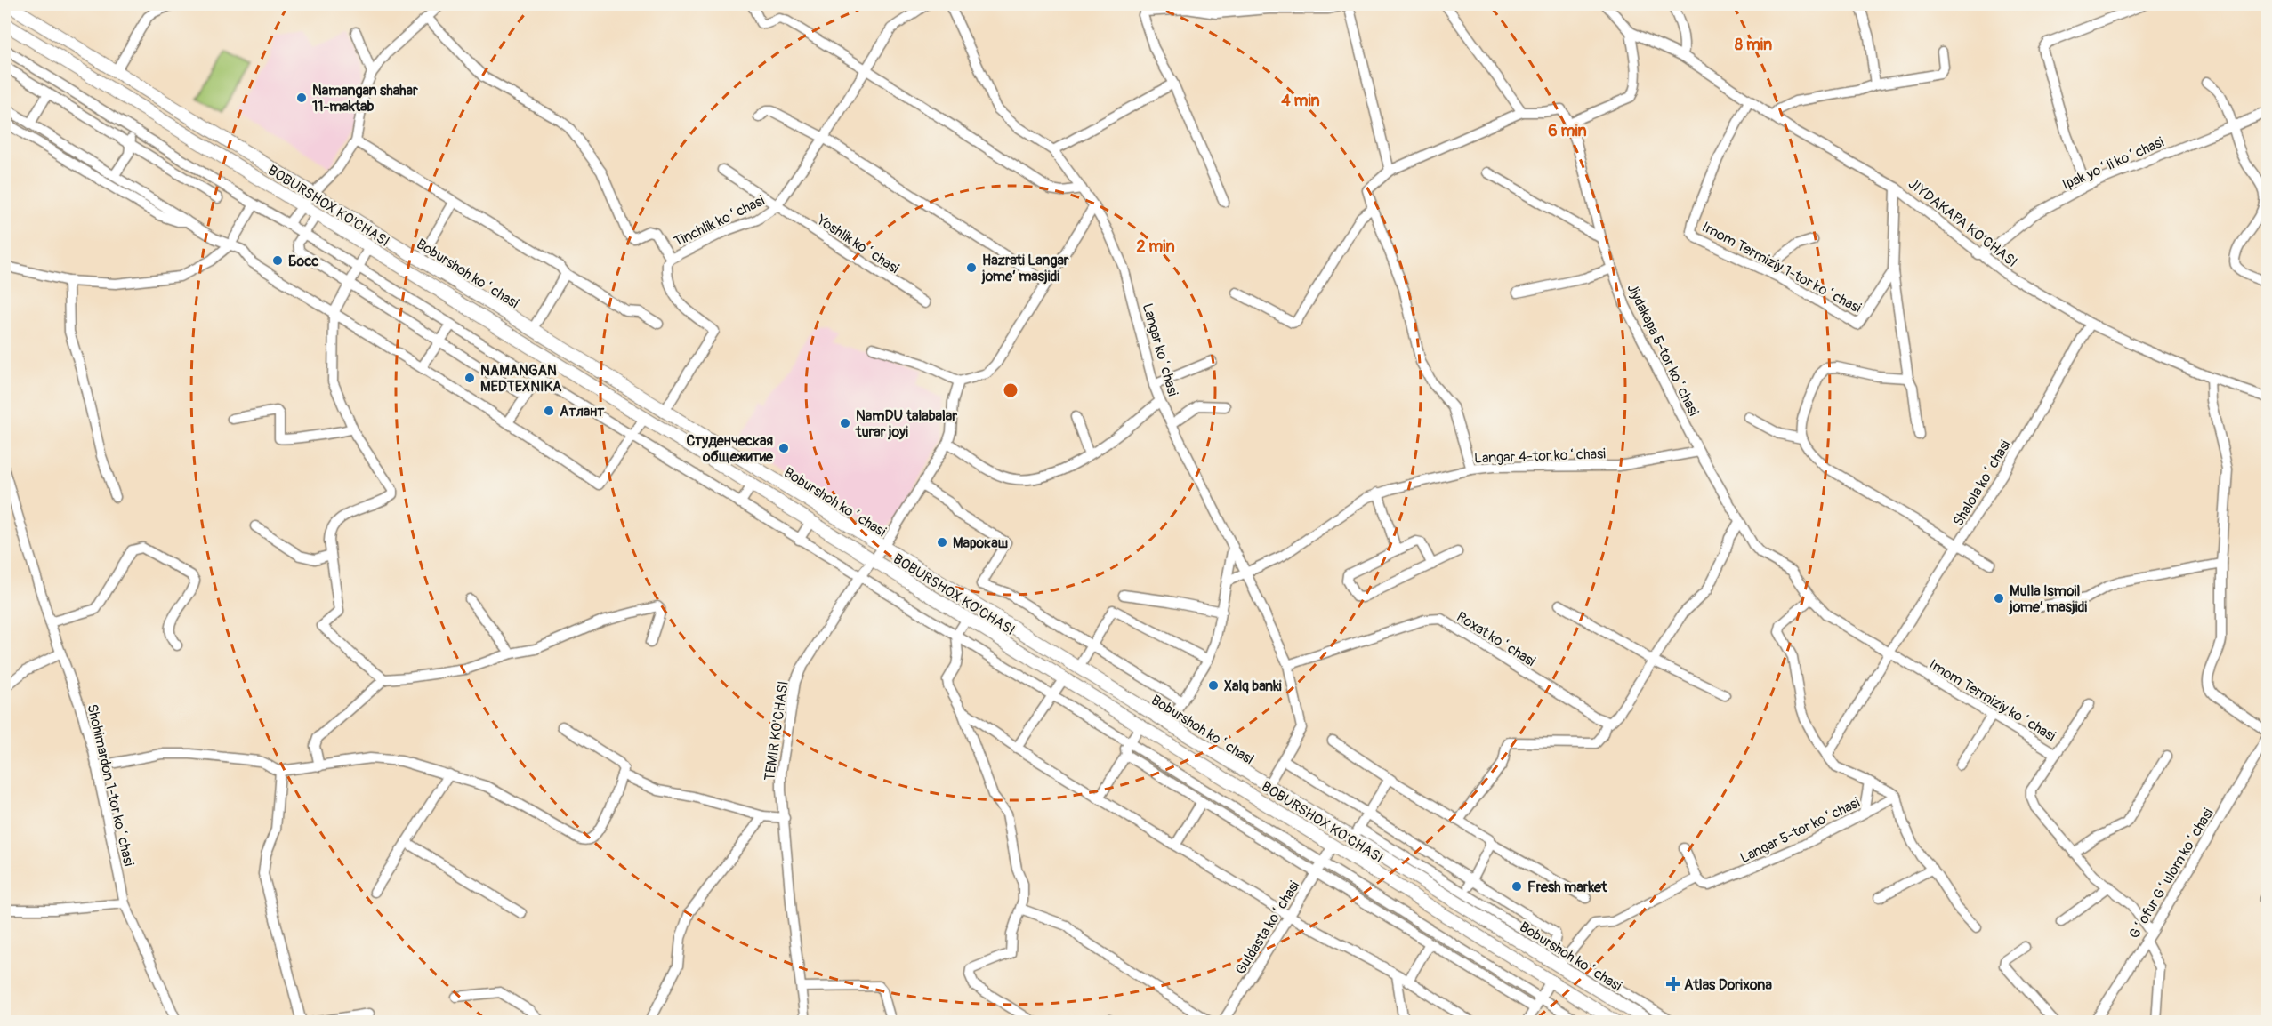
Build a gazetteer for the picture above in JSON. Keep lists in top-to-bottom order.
{
  "streets": {
    "main road": ["BOBURSHOX KO'CHASI", "Boburshoh koʻchasi"],
    "street": [
      "Ipak yoʻli koʻchasi",
      "Tinchlik koʻchasi",
      "JIYDAKAPA KO'CHASI",
      "Yoshlik koʻchasi",
      "Imom Termiziy 1-tor koʻchasi",
      "Langar koʻchasi",
      "Jiydakapa 5-tor koʻchasi",
      "Langar 4-tor koʻchasi",
      "Shalola koʻchasi",
      "Roxat koʻchasi",
      "Imom Termiziy koʻchasi",
      "TEMIR KO'CHASI",
      "Shohimardon 1-tor koʻchasi",
      "Langar 5-tor koʻchasi",
      "Gʻofur Gʻulom koʻchasi",
      "Guldasta koʻchasi"
    ]
  },
  "crossings": [
    ["Ipak yoʻli koʻchasi", "JIYDAKAPA KO'CHASI"],
    ["BOBURSHOX KO'CHASI", "TEMIR KO'CHASI"],
    ["BOBURSHOX KO'CHASI", "Guldasta koʻchasi"],
    ["Tinchlik koʻchasi", "Yoshlik koʻchasi"],
    ["Tinchlik koʻchasi", "Boburshoh koʻchasi"],
    ["JIYDAKAPA KO'CHASI", "Imom Termiziy 1-tor koʻchasi"],
    ["JIYDAKAPA KO'CHASI", "Shalola koʻchasi"],
    ["Boburshoh koʻchasi", "Langar koʻchasi"],
    ["Boburshoh koʻchasi", "TEMIR KO'CHASI"],
    ["Langar koʻchasi", "Langar 4-tor koʻchasi"],
    ["Langar koʻchasi", "Roxat koʻchasi"],
    ["Jiydakapa 5-tor koʻchasi", "Langar 4-tor koʻchasi"],
    ["Jiydakapa 5-tor koʻchasi", "Imom Termiziy koʻchasi"],
    ["Shalola koʻchasi", "Imom Termiziy koʻchasi"],
    ["Imom Termiziy koʻchasi", "Gʻofur Gʻulom koʻchasi"]
  ],
  "places": {
    "other": [
      "Namangan shahar 11-maktab",
      "Босс",
      "Hazrati Langar jome’ masjidi",
      "NAMANGAN MEDTEXNIKA",
      "Атлант",
      "NamDU talabalar turar joyi",
      "Студенческая общежитие",
      "Марокаш",
      "Mulla Ismoil jome’ masjidi",
      "Xalq banki",
      "Fresh market"
    ],
    "health": ["Atlas Dorixona"]
  },
  "rings": [
    "8 min",
    "4 min",
    "6 min",
    "2 min"
  ]
}
